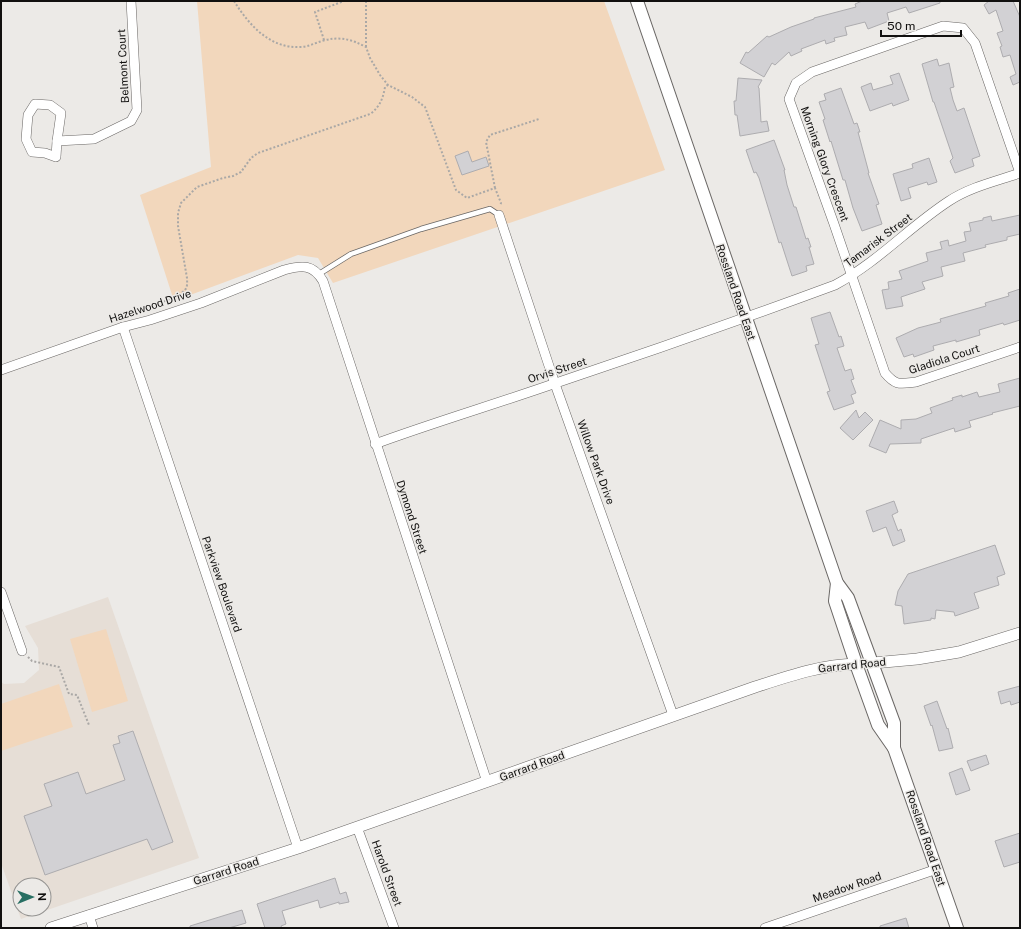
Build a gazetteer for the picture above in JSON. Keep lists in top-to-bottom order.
{
  "streets": {
    "main road": ["Rossland Road East"],
    "street": [
      "Belmont Court",
      "Morning Glory Crescent",
      "Tamarisk Street",
      "Hazelwood Drive",
      "Gladiola Court",
      "Orvis Street",
      "Willow Park Drive",
      "Dymond Street",
      "Parkview Boulevard",
      "Garrard Road",
      "Harold Street",
      "Meadow Road"
    ]
  },
  "crossings": [
    ["Morning Glory Crescent", "Tamarisk Street"],
    ["Morning Glory Crescent", "Gladiola Court"],
    ["Tamarisk Street", "Rossland Road East"],
    ["Tamarisk Street", "Gladiola Court"],
    ["Tamarisk Street", "Orvis Street"],
    ["Rossland Road East", "Orvis Street"],
    ["Rossland Road East", "Garrard Road"],
    ["Rossland Road East", "Meadow Road"],
    ["Hazelwood Drive", "Dymond Street"],
    ["Hazelwood Drive", "Parkview Boulevard"],
    ["Orvis Street", "Willow Park Drive"],
    ["Orvis Street", "Dymond Street"],
    ["Willow Park Drive", "Garrard Road"],
    ["Dymond Street", "Garrard Road"],
    ["Parkview Boulevard", "Garrard Road"],
    ["Garrard Road", "Harold Street"]
  ],
  "scale_bar": "50 m",
  "north": "right"
}
